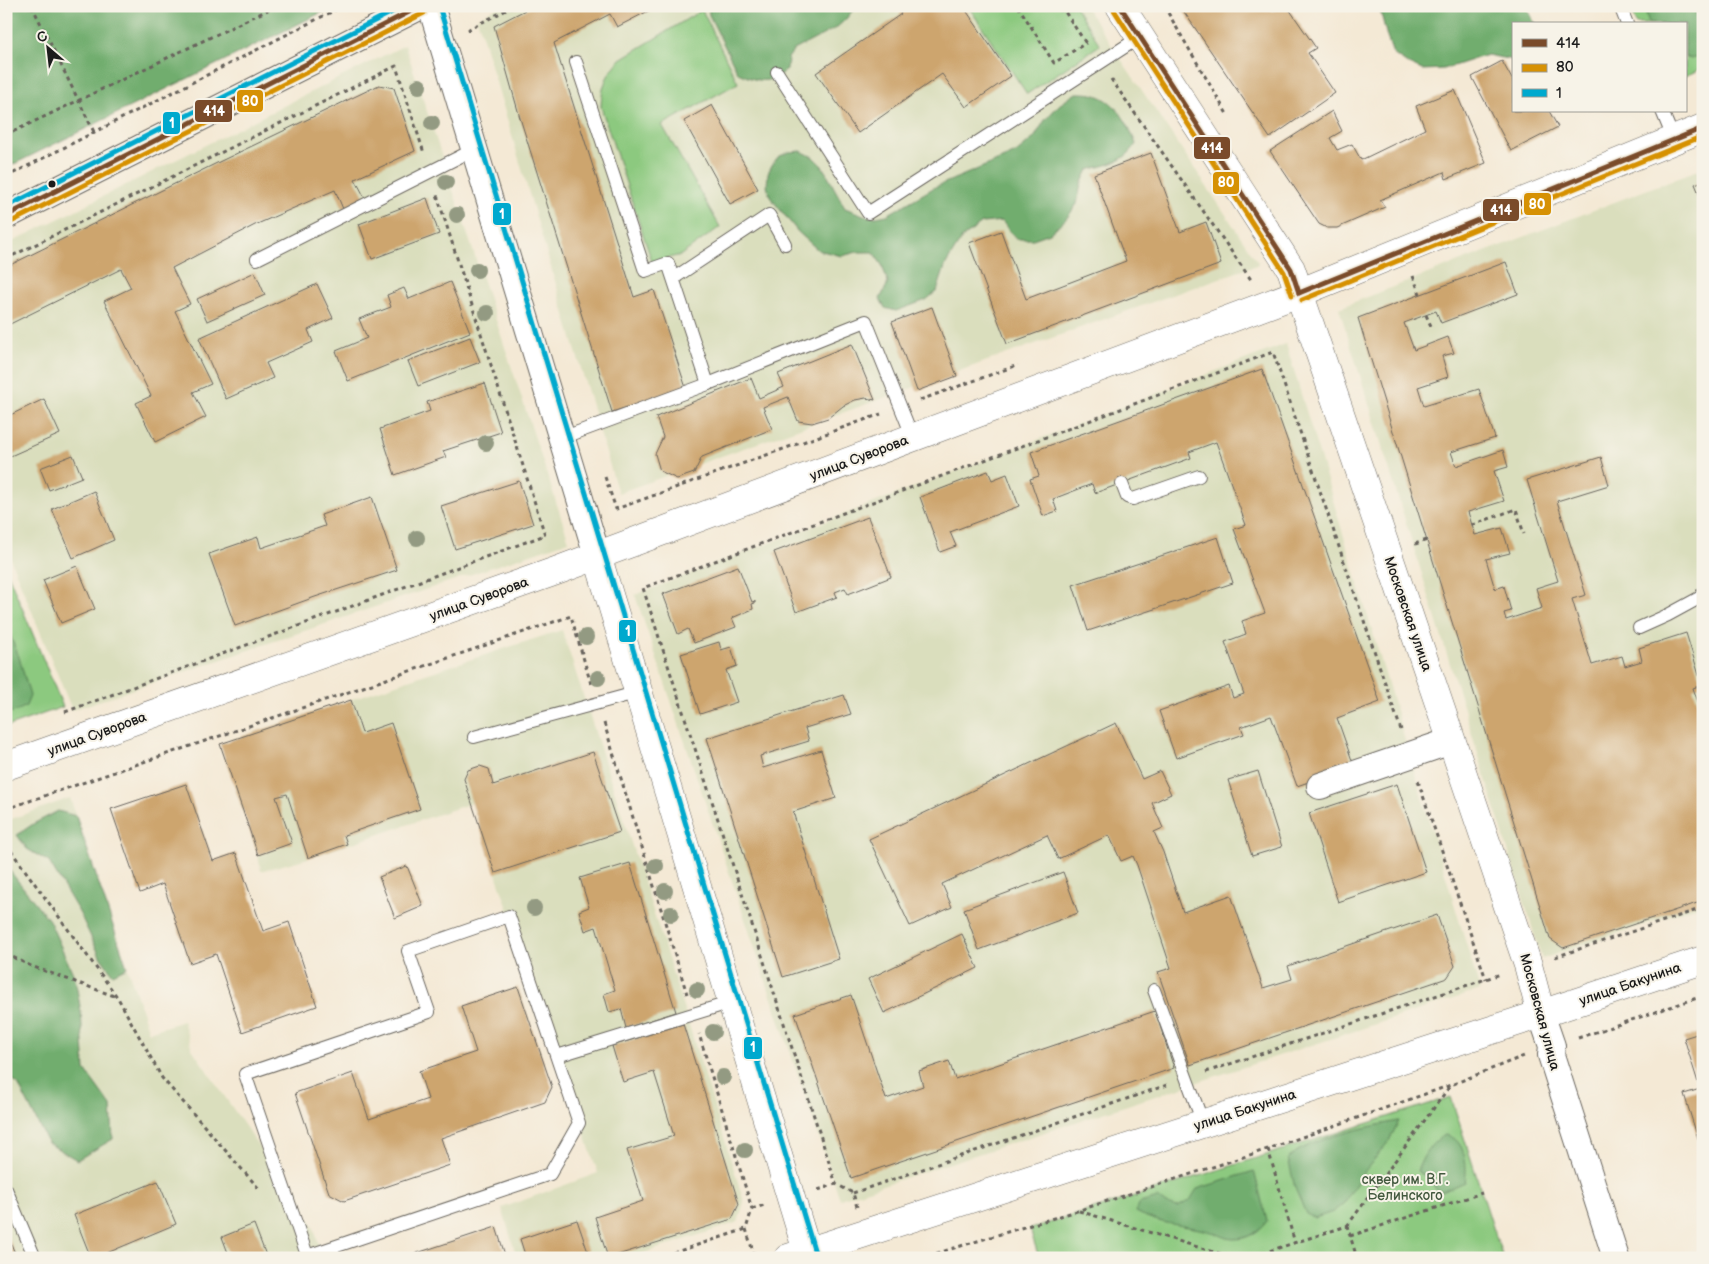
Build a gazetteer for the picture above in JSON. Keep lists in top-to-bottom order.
{
  "streets": {
    "main road": ["улица Суворова", "Московская улица", "улица Бакунина"]
  },
  "crossings": [
    ["улица Суворова", "Московская улица"],
    ["Московская улица", "улица Бакунина"]
  ],
  "parks": ["сквер им. В.Г. Белинского"],
  "lines": ["transit line 414", "transit line 1", "transit line 80"],
  "legend": ["414", "80", "1"],
  "north": "top left"
}
